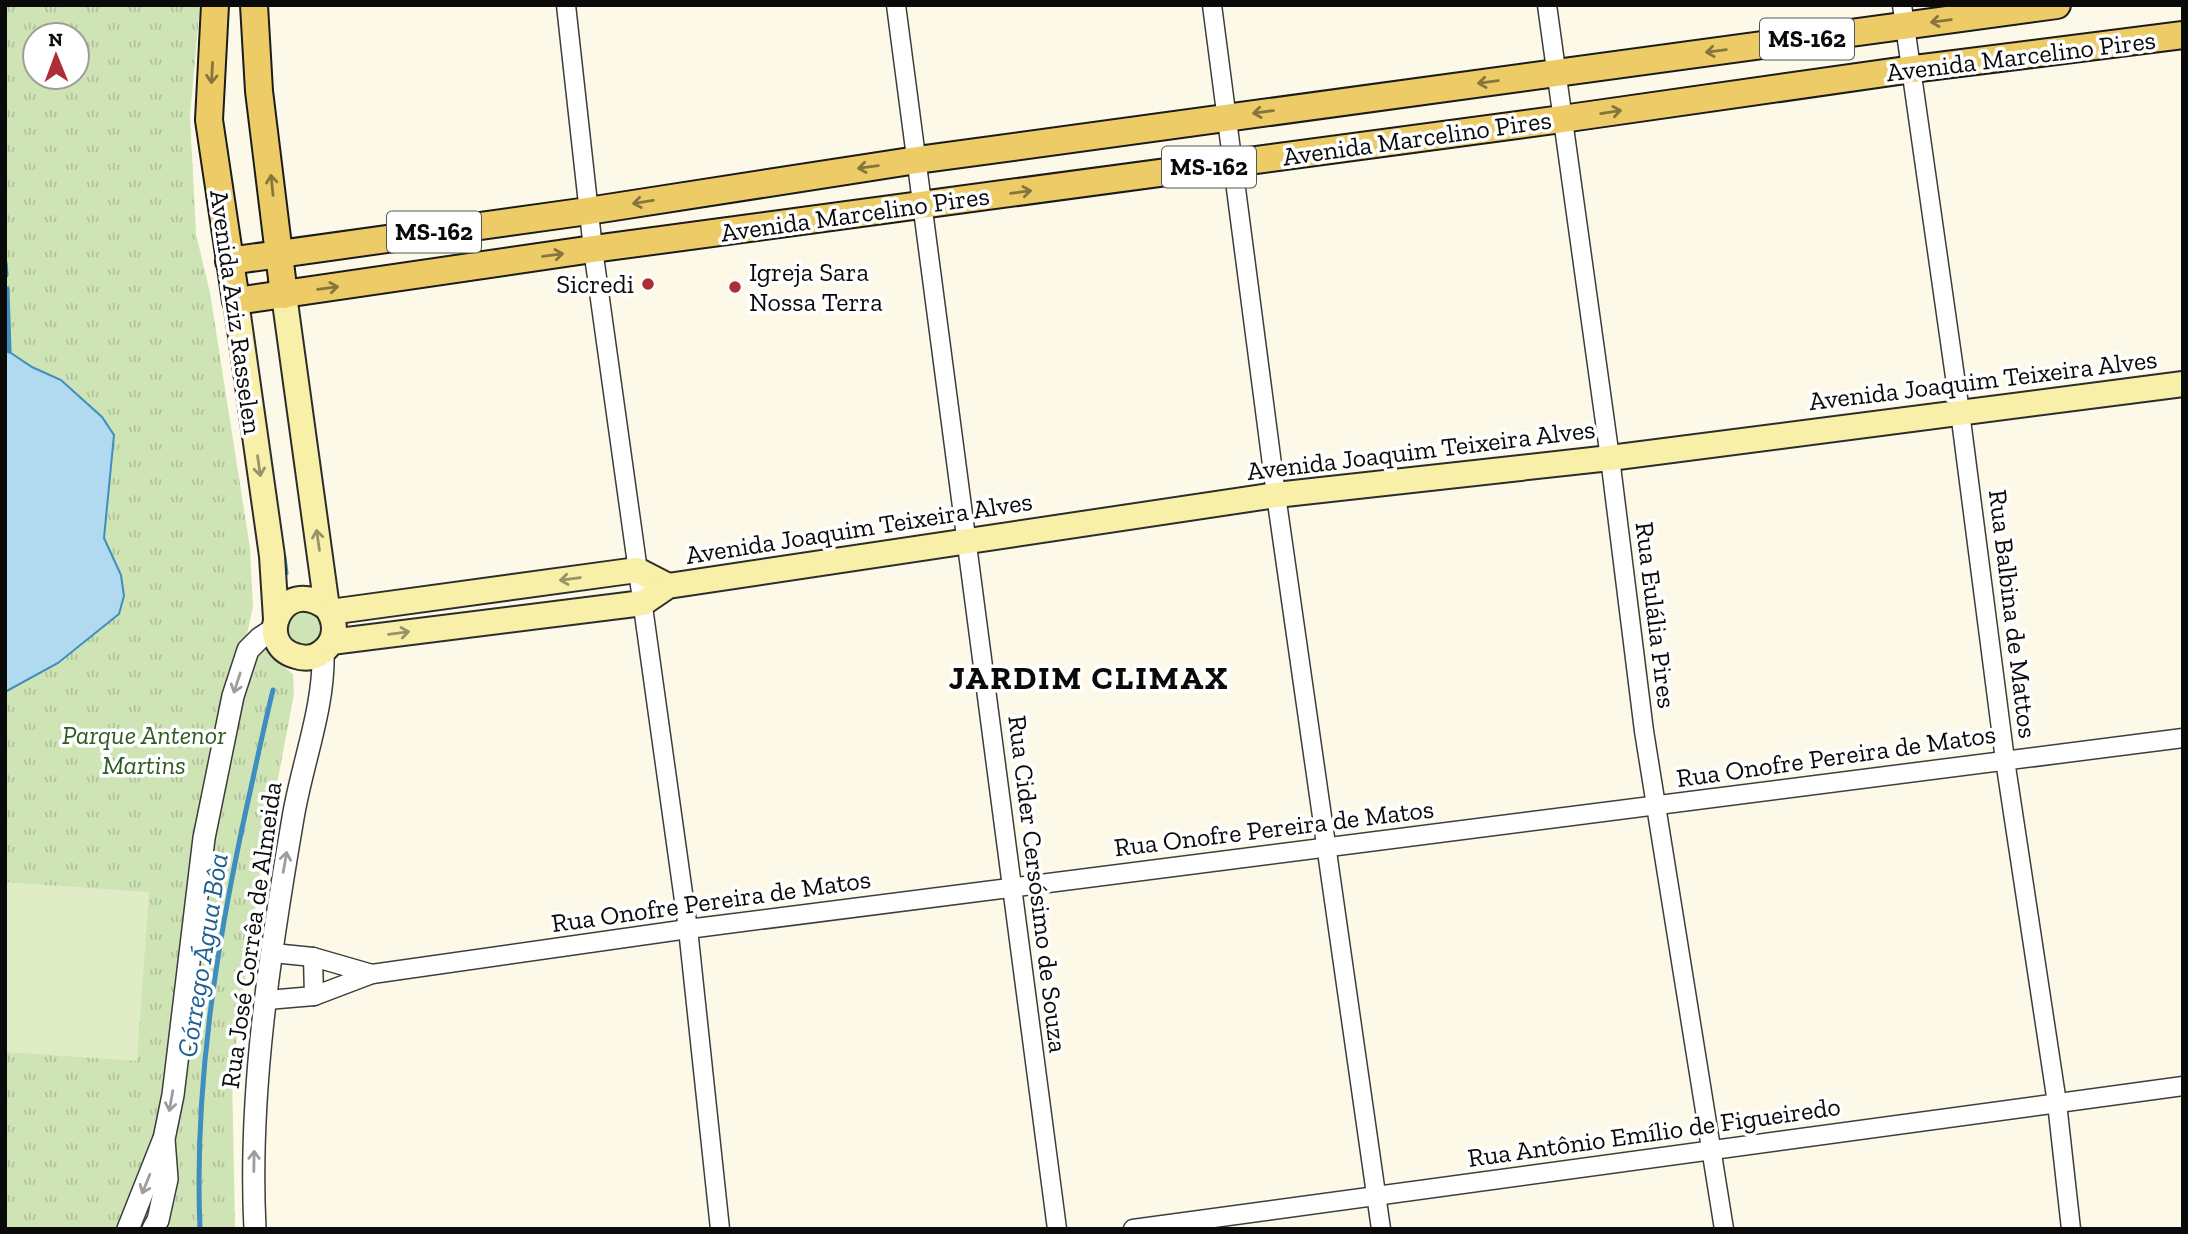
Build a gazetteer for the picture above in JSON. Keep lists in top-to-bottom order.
{
  "streets": {
    "main road": [
      "MS-162",
      "Avenida Marcelino Pires",
      "Avenida Aziz Rasselen",
      "Avenida Joaquim Teixeira Alves"
    ],
    "street": [
      "Rua Balbina de Mattos",
      "Rua Eulália Pires",
      "Rua Onofre Pereira de Matos",
      "Rua Cider Cersósimo de Souza",
      "Rua José Corrêa de Almeida",
      "Rua Antônio Emílio de Figueiredo"
    ]
  },
  "crossings": [
    ["Avenida Marcelino Pires", "Avenida Aziz Rasselen"],
    ["Avenida Marcelino Pires", "Rua Balbina de Mattos"],
    ["Avenida Marcelino Pires", "Rua Eulália Pires"],
    ["Avenida Marcelino Pires", "Rua Cider Cersósimo de Souza"],
    ["Avenida Aziz Rasselen", "Rua José Corrêa de Almeida"],
    ["Avenida Joaquim Teixeira Alves", "Rua Balbina de Mattos"],
    ["Avenida Joaquim Teixeira Alves", "Rua Eulália Pires"],
    ["Avenida Joaquim Teixeira Alves", "Rua Cider Cersósimo de Souza"],
    ["Rua Balbina de Mattos", "Rua Onofre Pereira de Matos"],
    ["Rua Balbina de Mattos", "Rua Antônio Emílio de Figueiredo"],
    ["Rua Eulália Pires", "Rua Onofre Pereira de Matos"],
    ["Rua Eulália Pires", "Rua Antônio Emílio de Figueiredo"],
    ["Rua Onofre Pereira de Matos", "Rua Cider Cersósimo de Souza"],
    ["Rua Onofre Pereira de Matos", "Rua José Corrêa de Almeida"]
  ],
  "districts": ["JARDIM CLIMAX"],
  "water": ["Córrego Água Bôa"],
  "parks": ["Parque Antenor Martins"],
  "places": ["Sicredi", "Igreja Sara Nossa Terra"],
  "north": "top"
}
